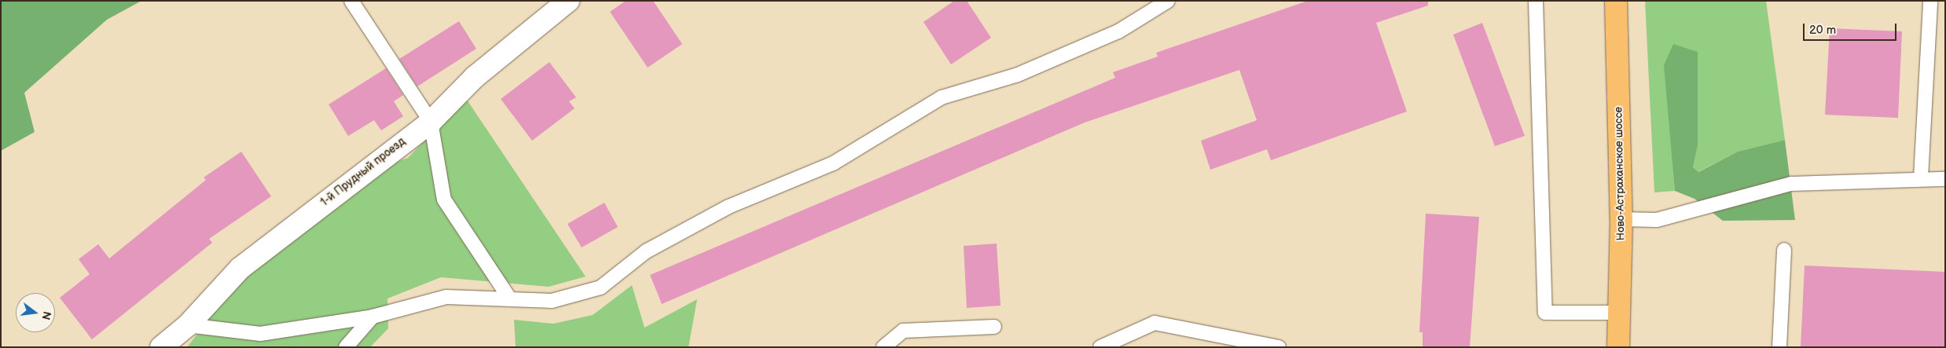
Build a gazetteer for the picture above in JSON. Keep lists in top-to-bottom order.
{
  "streets": {
    "main road": ["Ново-Астраханское шоссе"],
    "street": ["1-й Прудный проезд"]
  },
  "scale_bar": "20 m",
  "north": "right"
}
